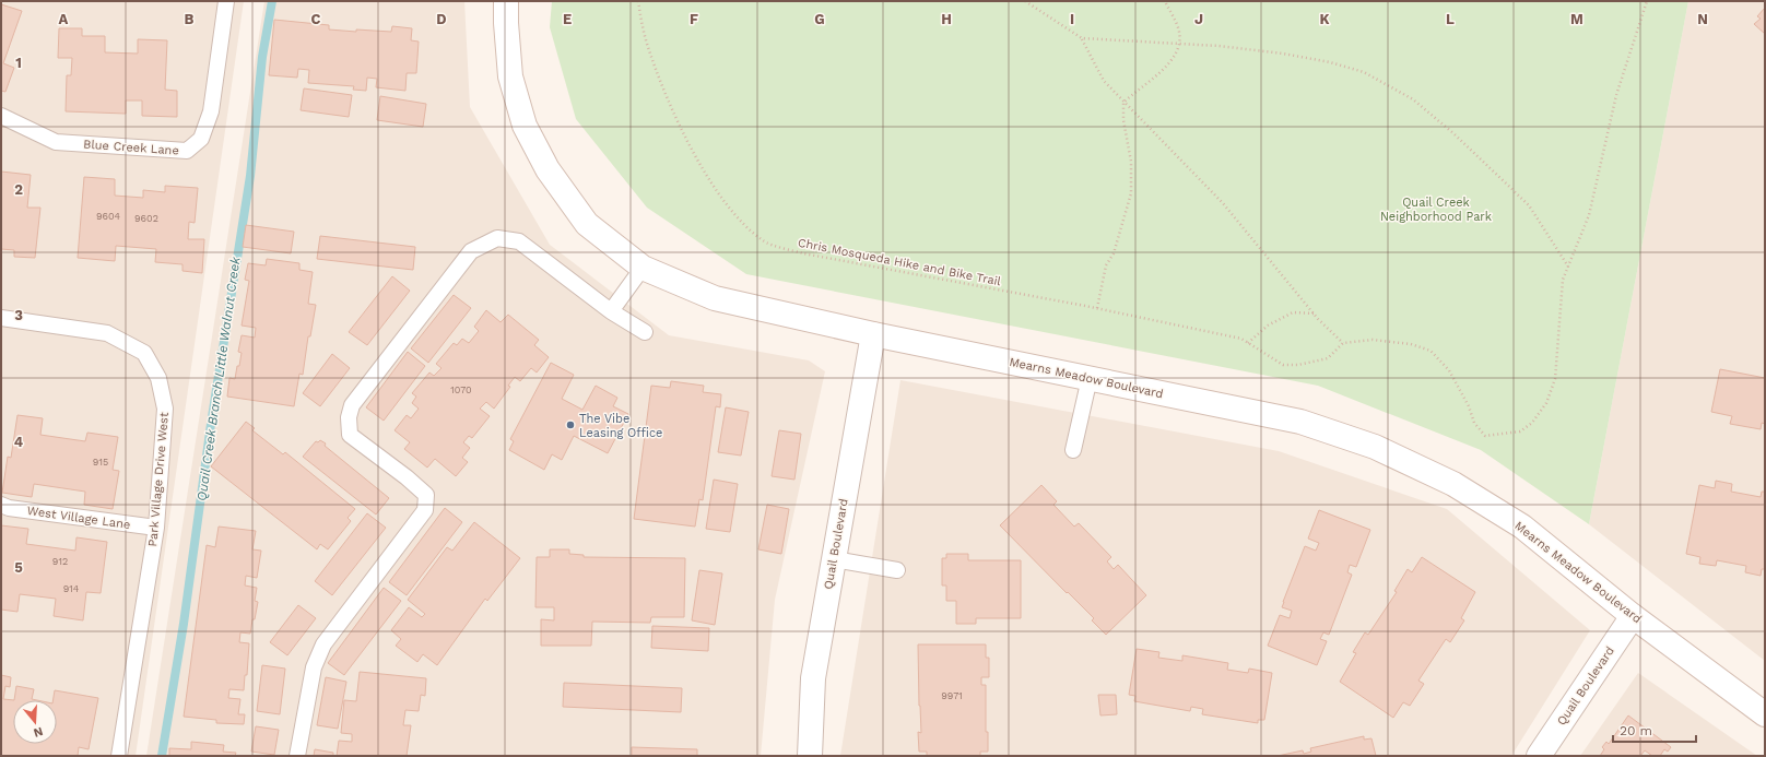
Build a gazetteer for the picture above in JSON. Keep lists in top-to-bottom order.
{
  "streets": {
    "street": ["Mearns Meadow Boulevard", "Quail Boulevard"],
    "lane": ["Blue Creek Lane", "Park Village Drive West", "West Village Lane"],
    "path": ["Chris Mosqueda Hike and Bike Trail"]
  },
  "crossings": [
    ["Mearns Meadow Boulevard", "Quail Boulevard"],
    ["Park Village Drive West", "West Village Lane"]
  ],
  "water": ["Quail Creek Branch Little Walnut Creek"],
  "parks": ["Quail Creek Neighborhood Park"],
  "places": ["The Vibe Leasing Office"],
  "house_numbers": [
    "9604",
    "9602",
    "1070",
    "915",
    "912",
    "914",
    "9971"
  ],
  "scale_bar": "20 m",
  "north": "bottom",
  "grid": {
    "columns": [
      "A",
      "B",
      "C",
      "D",
      "E",
      "F",
      "G",
      "H",
      "I",
      "J",
      "K",
      "L",
      "M",
      "N"
    ],
    "rows": [
      "1",
      "2",
      "3",
      "4",
      "5"
    ]
  }
}
